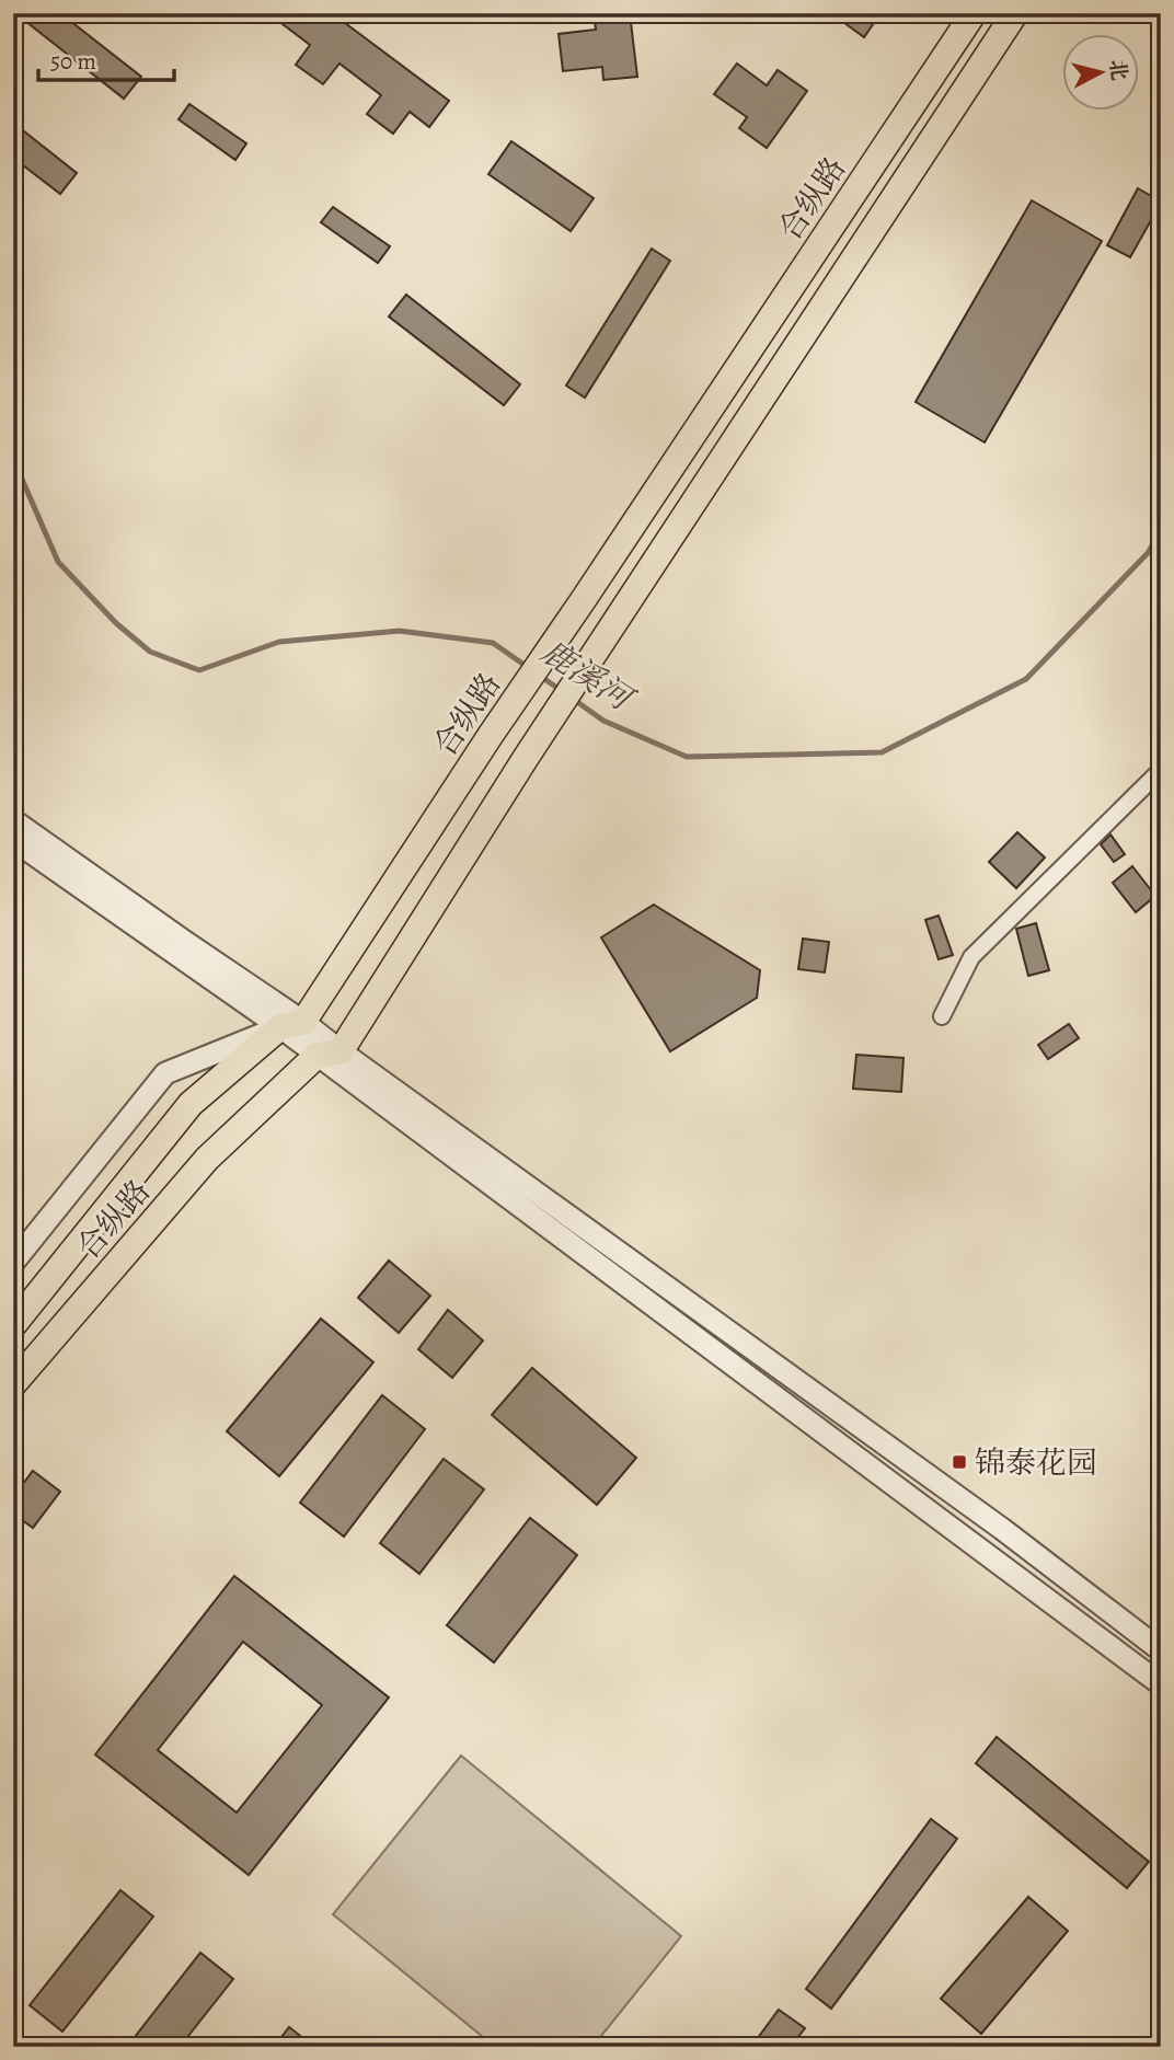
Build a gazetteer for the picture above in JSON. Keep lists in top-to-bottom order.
{
  "streets": {
    "main road": ["合纵路"]
  },
  "water": ["鹿溪河"],
  "places": {
    "transit": ["锦泰花园"]
  },
  "scale_bar": "50 m",
  "north": "right"
}
